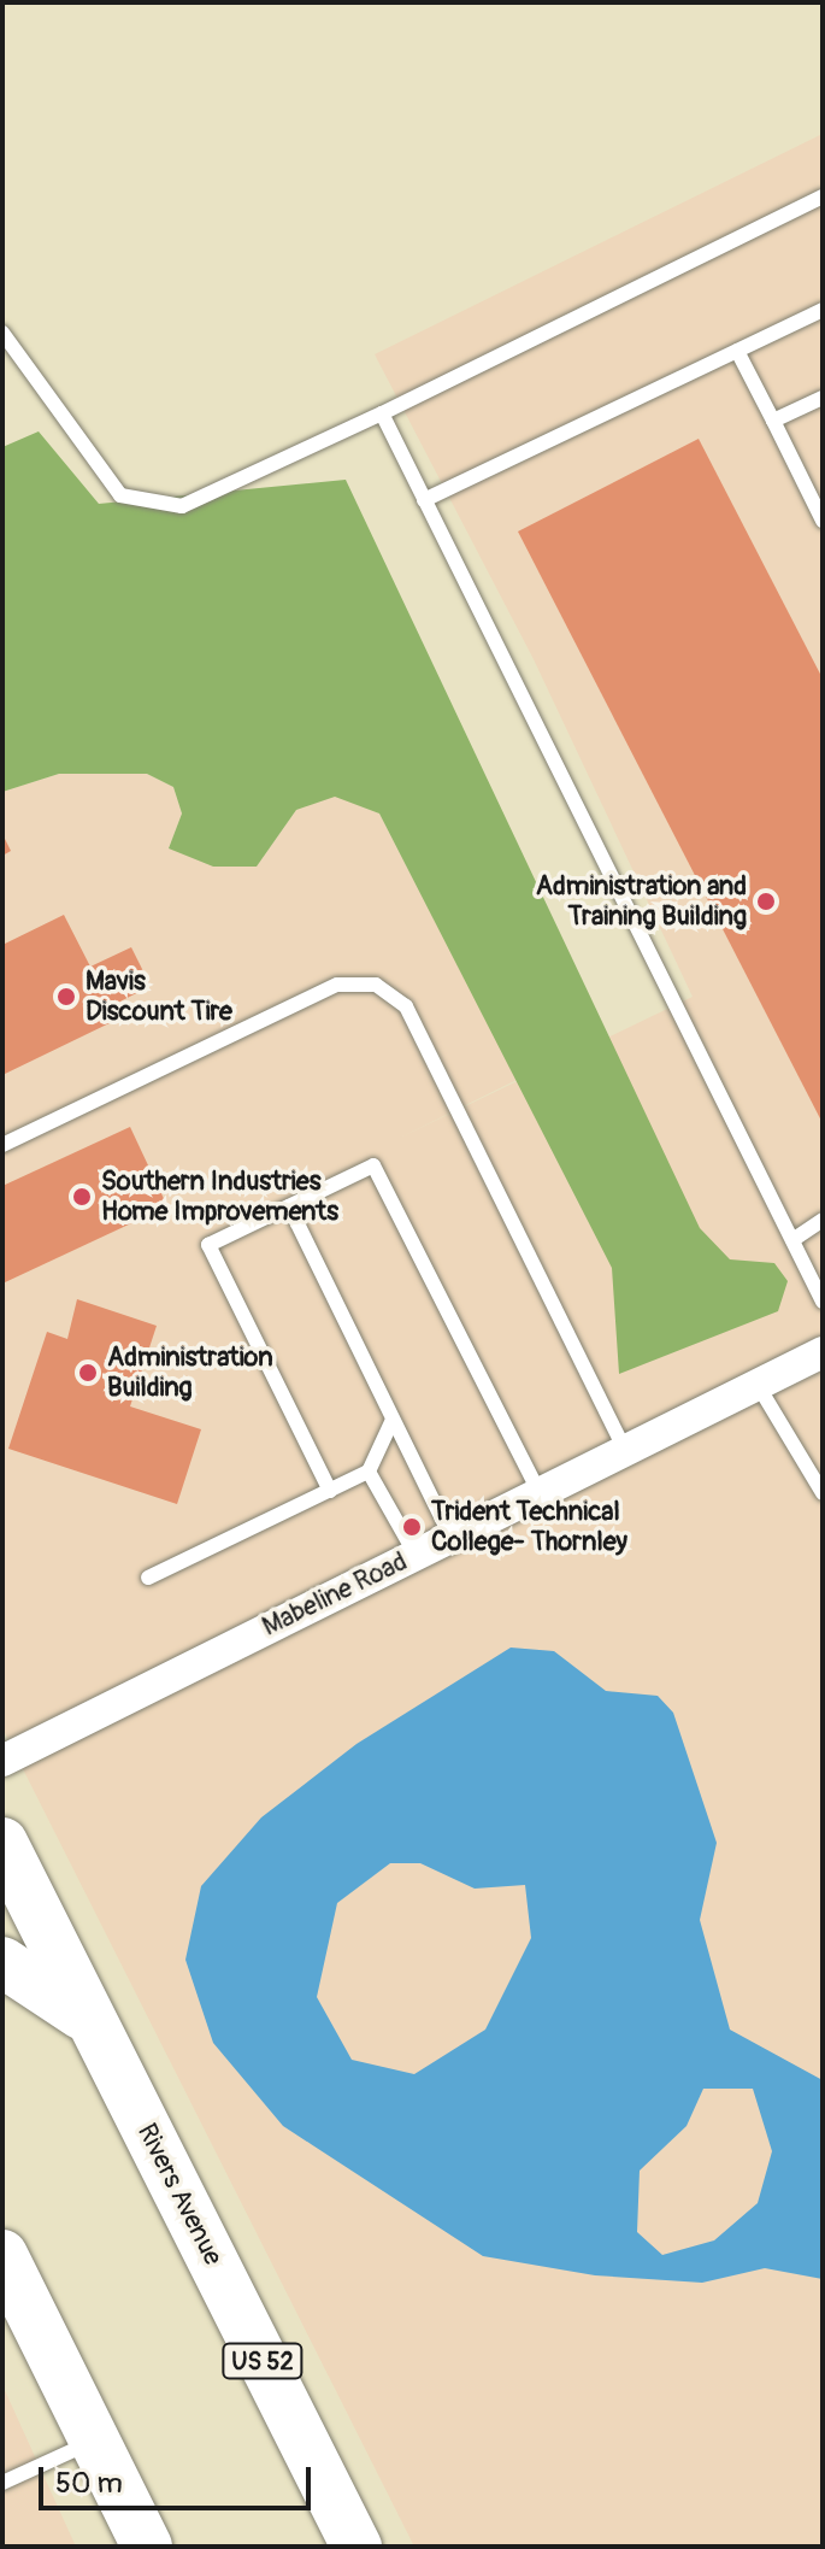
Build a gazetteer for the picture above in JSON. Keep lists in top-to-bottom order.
{
  "streets": {
    "main road": ["Rivers Avenue", "US 52"],
    "street": ["Mabeline Road"]
  },
  "places": [
    "Administration and Training Building",
    "Mavis Discount Tire",
    "Southern Industries Home Improvements",
    "Administration Building",
    "Trident Technical College- Thornley"
  ],
  "scale_bar": "50 m"
}
